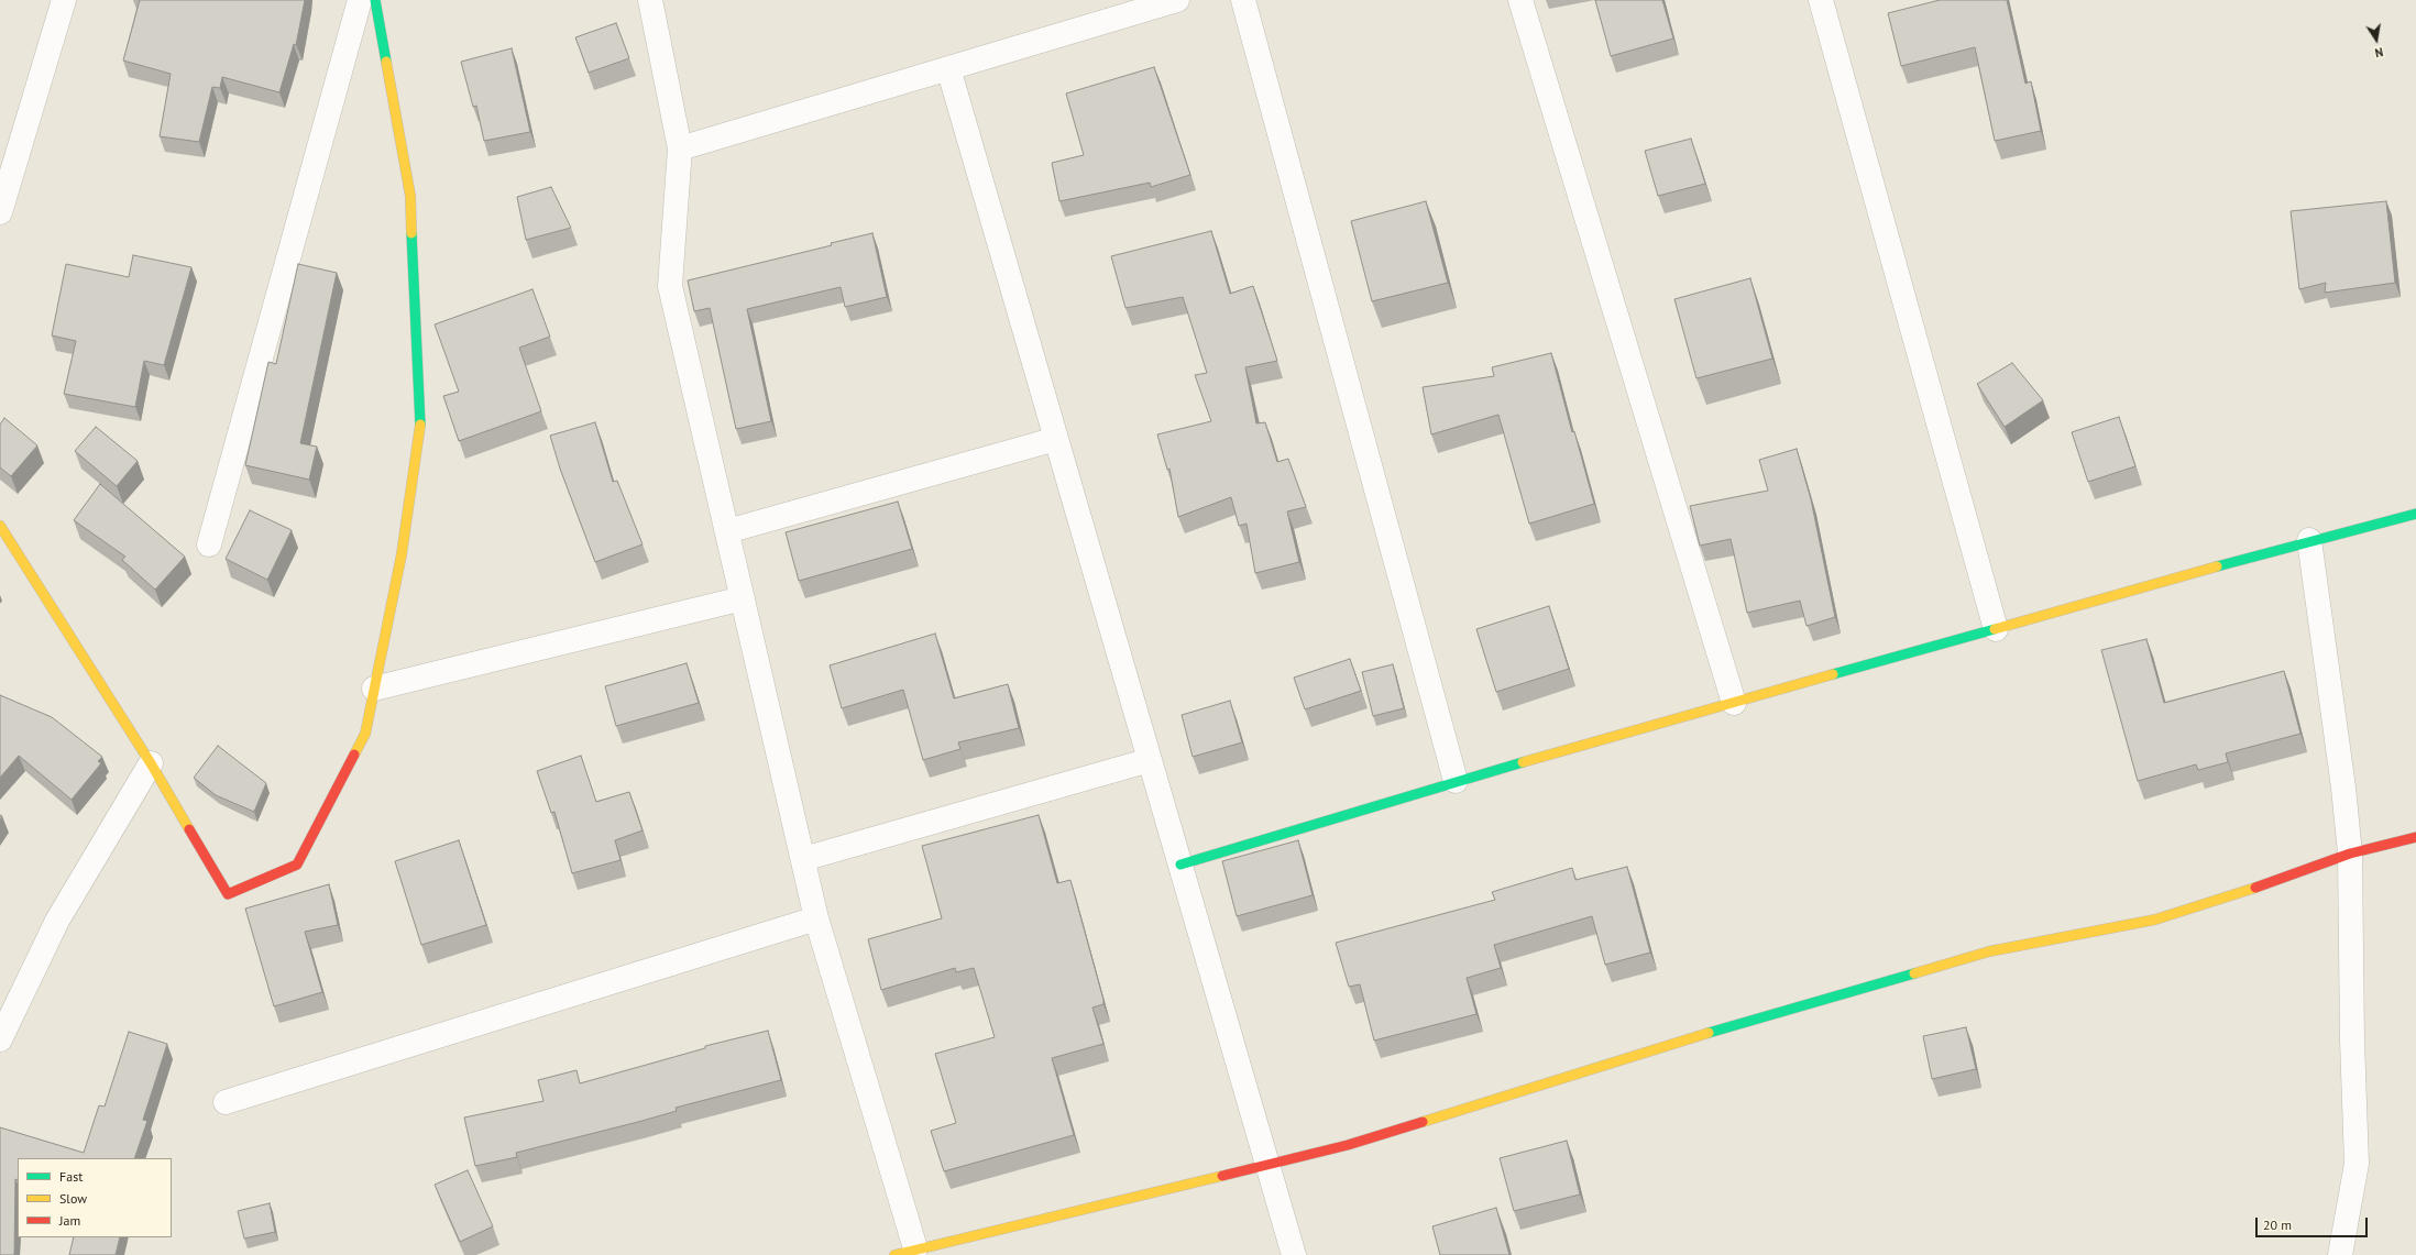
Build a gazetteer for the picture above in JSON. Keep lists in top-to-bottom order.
{
  "legend": ["Fast", "Slow", "Jam"],
  "scale_bar": "20 m",
  "north": "bottom"
}
